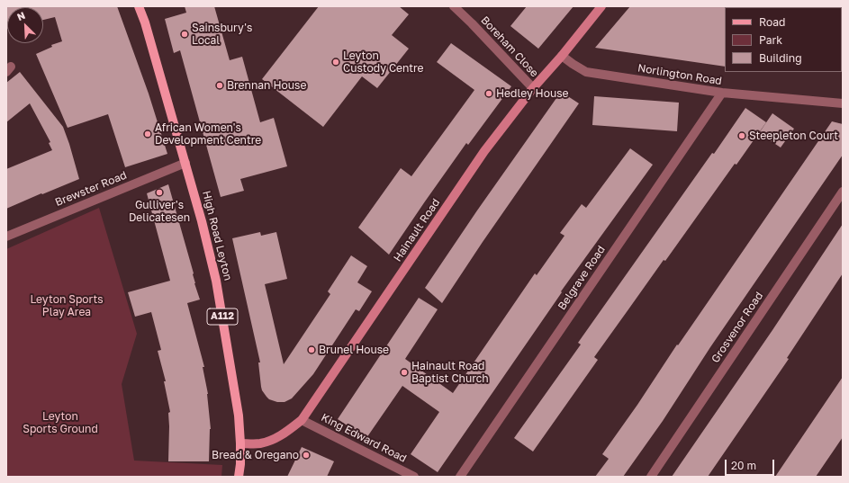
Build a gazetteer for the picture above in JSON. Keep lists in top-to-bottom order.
{
  "streets": {
    "main road": ["High Road Leyton", "A112"],
    "street": [
      "Boreham Close",
      "Norlington Road",
      "Brewster Road",
      "Hainault Road",
      "Belgrave Road",
      "Grosvenor Road",
      "King Edward Road"
    ]
  },
  "crossings": [
    ["Boreham Close", "Hainault Road"],
    ["Norlington Road", "Hainault Road"],
    ["Norlington Road", "Belgrave Road"],
    ["Brewster Road", "High Road Leyton"],
    ["Hainault Road", "High Road Leyton"],
    ["Hainault Road", "King Edward Road"]
  ],
  "parks": ["Leyton Sports Play Area", "Leyton Sports Ground"],
  "places": [
    "Sainsbury's Local",
    "Leyton Custody Centre",
    "Brennan House",
    "Hedley House",
    "African Women's Development Centre",
    "Steepleton Court",
    "Gulliver's Delicatesen",
    "Brunel House",
    "Hainault Road Baptist Church",
    "Bread & Oregano"
  ],
  "legend": ["Road", "Park", "Building"],
  "scale_bar": "20 m",
  "north": "top left"
}
